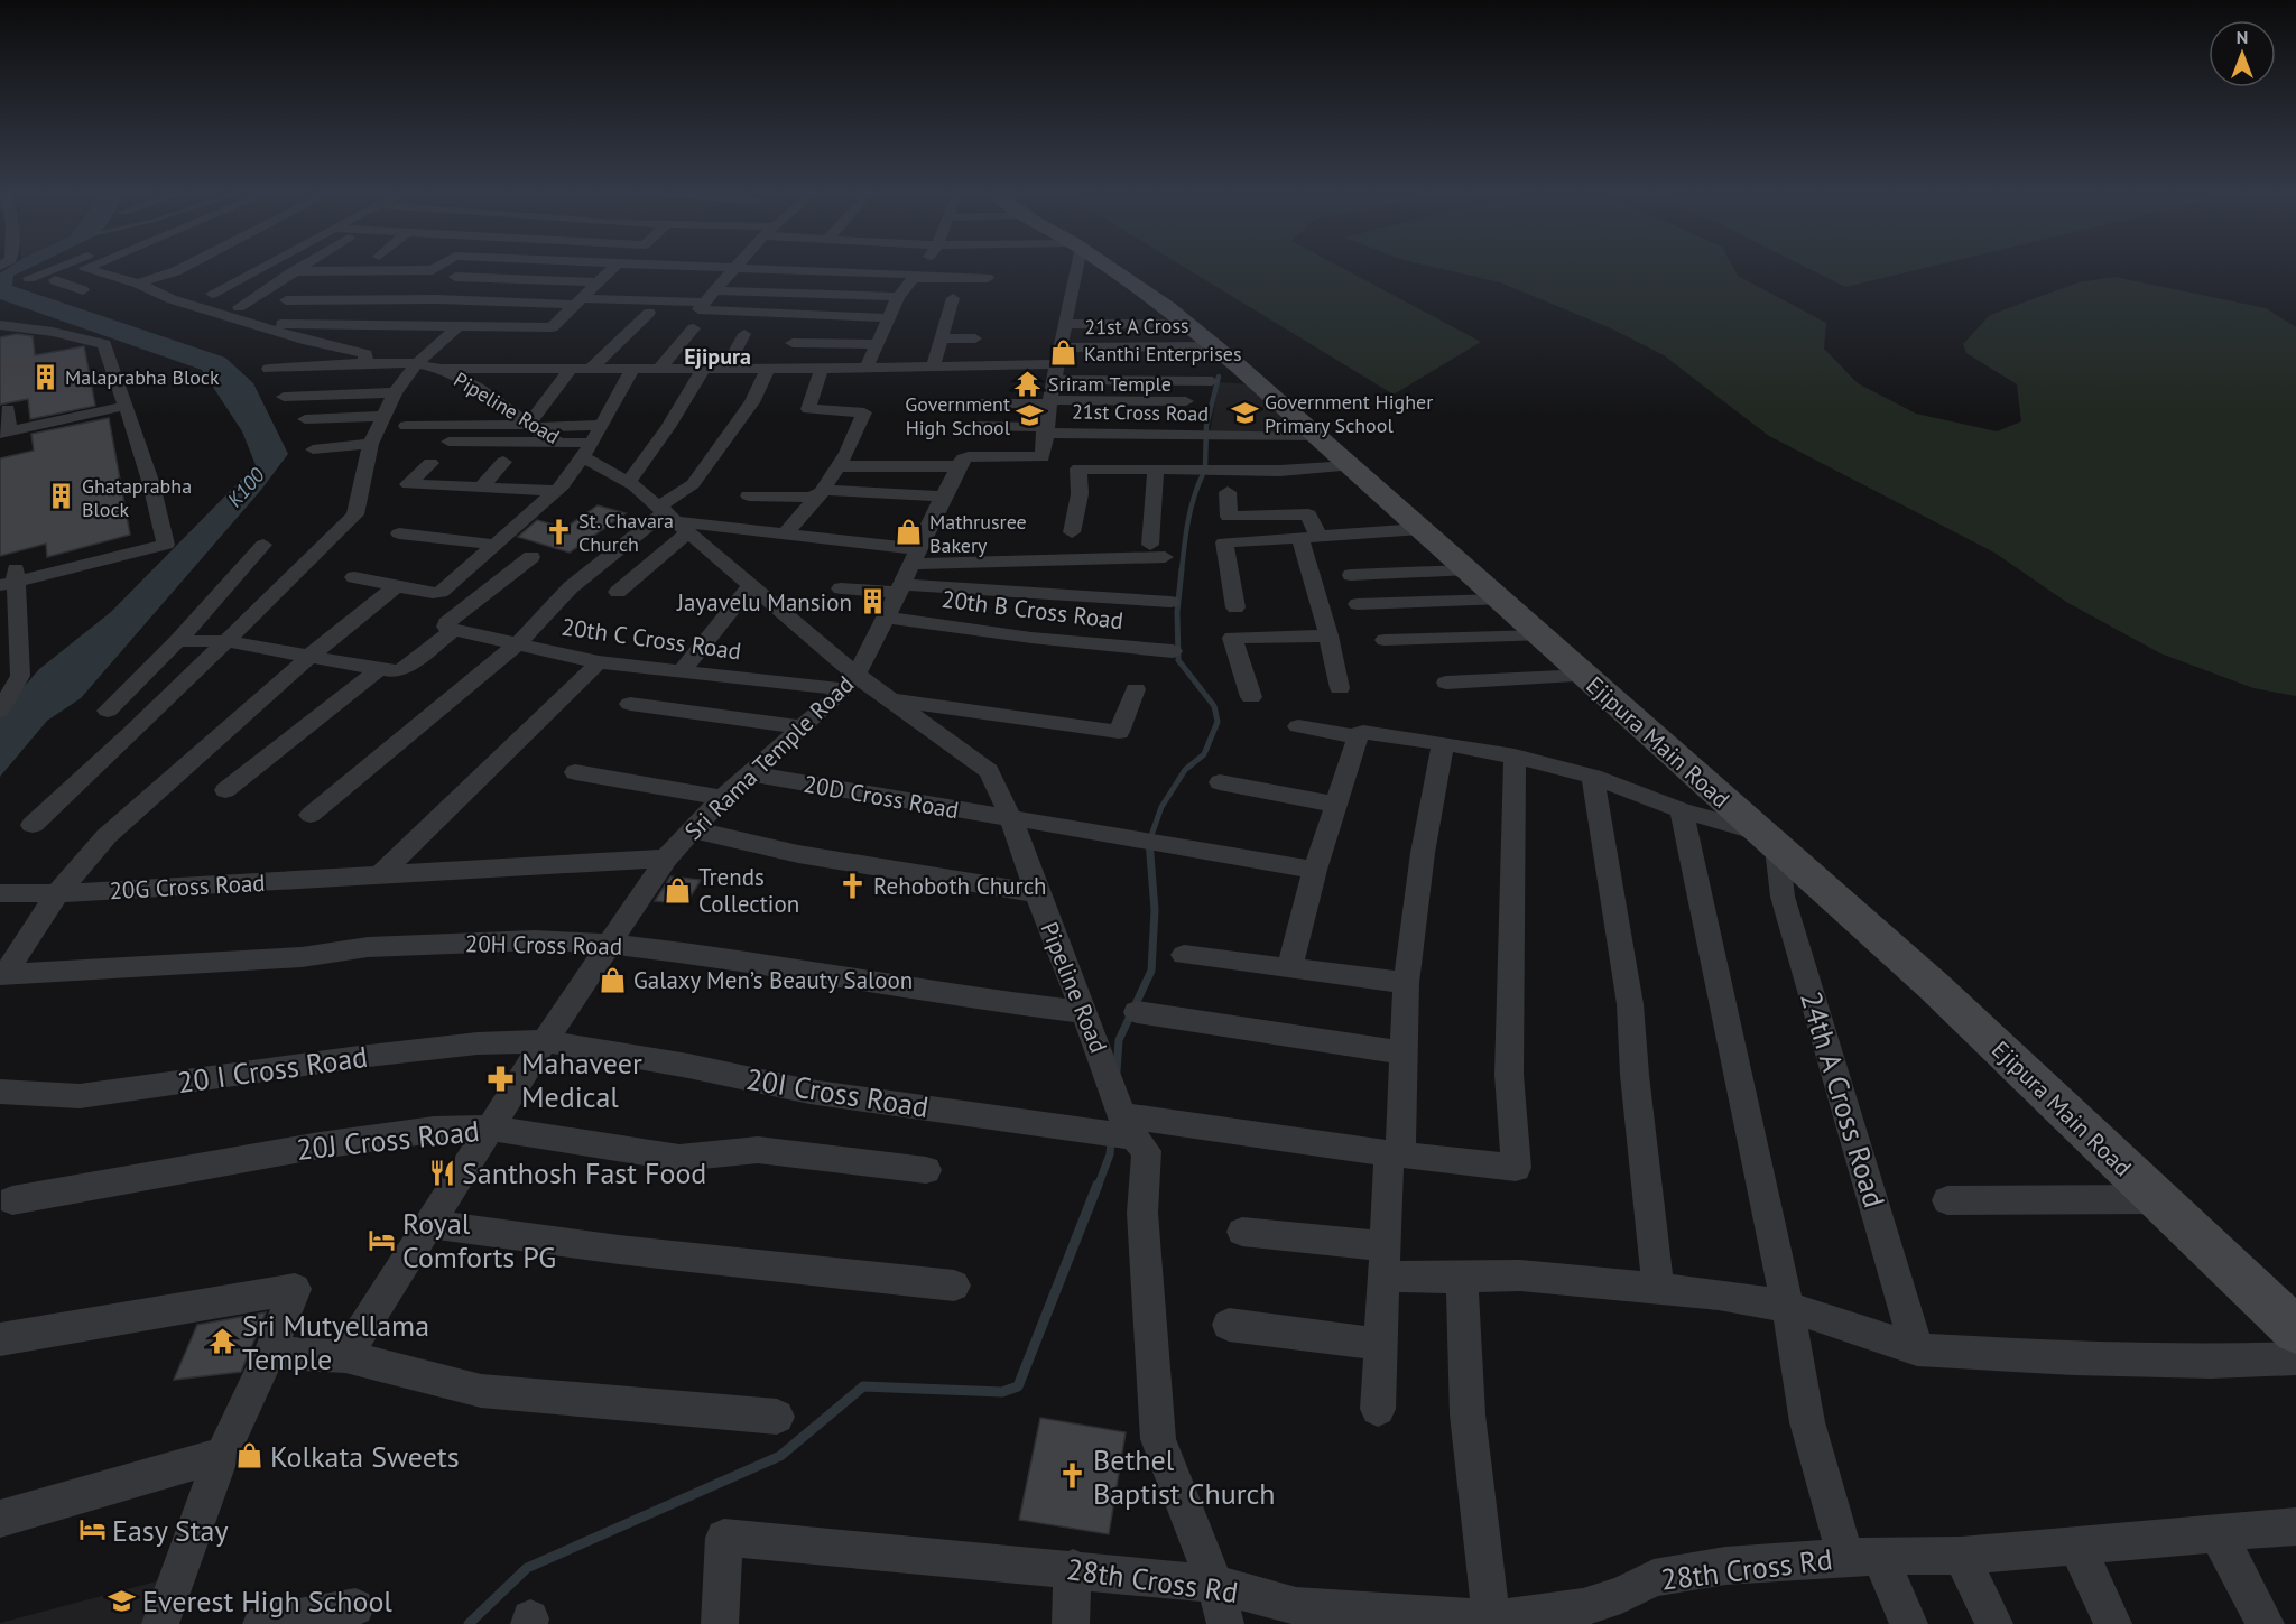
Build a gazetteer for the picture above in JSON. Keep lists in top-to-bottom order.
{
  "streets": {
    "street": [
      "21st A Cross",
      "Pipeline Road",
      "21st Cross Road",
      "20th B Cross Road",
      "20th C Cross Road",
      "Ejipura Main Road",
      "Sri Rama Temple Road",
      "20D Cross Road",
      "20G Cross Road",
      "20H Cross Road",
      "20 I Cross Road",
      "20I Cross Road",
      "24th A Cross Road",
      "20J Cross Road",
      "28th Cross Rd"
    ]
  },
  "crossings": [
    ["21st A Cross", "Ejipura Main Road"],
    ["Pipeline Road", "20th C Cross Road"],
    ["Pipeline Road", "Sri Rama Temple Road"],
    ["Pipeline Road", "20D Cross Road"],
    ["Pipeline Road", "20H Cross Road"],
    ["Pipeline Road", "20I Cross Road"],
    ["Pipeline Road", "28th Cross Rd"],
    ["21st Cross Road", "Ejipura Main Road"],
    ["20th B Cross Road", "Sri Rama Temple Road"],
    ["20th C Cross Road", "Sri Rama Temple Road"],
    ["Ejipura Main Road", "24th A Cross Road"],
    ["Sri Rama Temple Road", "20D Cross Road"],
    ["Sri Rama Temple Road", "20G Cross Road"],
    ["Sri Rama Temple Road", "20H Cross Road"],
    ["Sri Rama Temple Road", "20 I Cross Road"],
    ["Sri Rama Temple Road", "20I Cross Road"],
    ["Sri Rama Temple Road", "20J Cross Road"],
    ["20 I Cross Road", "20I Cross Road"]
  ],
  "districts": ["Ejipura"],
  "water": ["K100"],
  "places": {
    "shop": [
      "Kanthi Enterprises",
      "Mathrusree Bakery",
      "Trends Collection",
      "Galaxy Men’s Beauty Saloon",
      "Kolkata Sweets"
    ],
    "building": ["Malaprabha Block", "Ghataprabha Block", "Jayavelu Mansion"],
    "temple": ["Sriram Temple", "Sri Mutyellama Temple"],
    "school or university": ["Government Higher Primary School", "Government High School", "Everest High School"],
    "church": ["St. Chavara Church", "Rehoboth Church", "Bethel Baptist Church"],
    "pharmacy": ["Mahaveer Medical"],
    "restaurant": ["Santhosh Fast Food"],
    "hotel": ["Royal Comforts PG", "Easy Stay"]
  },
  "north": "top"
}
